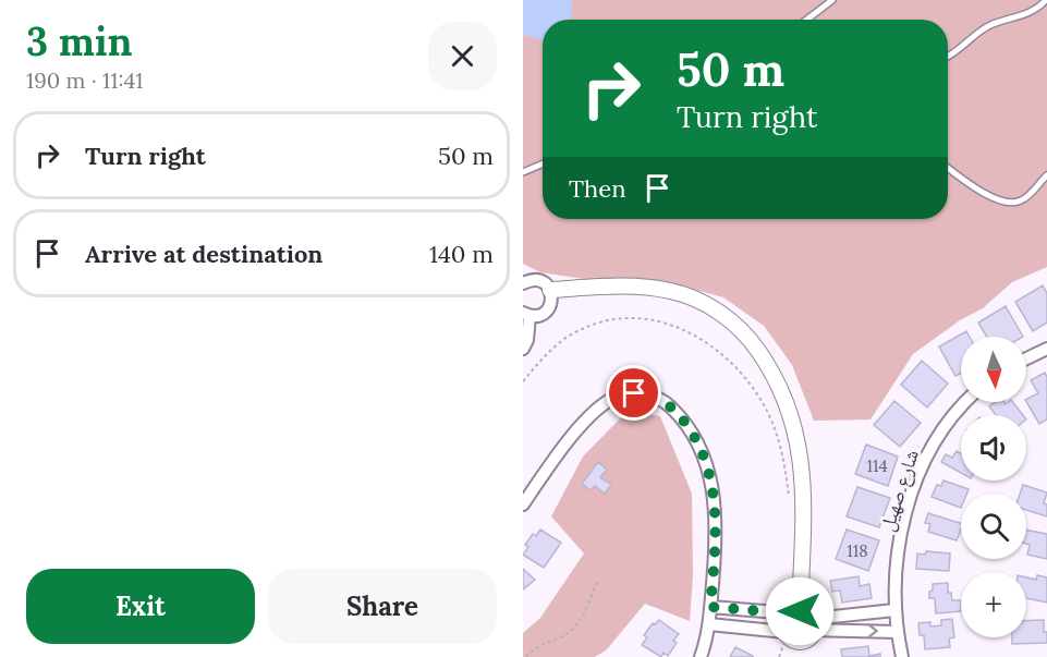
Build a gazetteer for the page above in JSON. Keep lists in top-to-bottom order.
{
  "streets": {
    "street": ["شارع صهيل"]
  },
  "house_numbers": ["114", "118"],
  "north": "bottom",
  "page": {
    "heading": ["3 min", "190 m · 11:41"],
    "turn": ["50 m", "Turn right"],
    "list": [
      {
        "name": "Turn right",
        "value": "50 m"
      },
      {
        "name": "Arrive at destination",
        "value": "140 m"
      }
    ],
    "then": "Then",
    "map_buttons": "+",
    "buttons": ["Exit", "Share"]
  }
}
